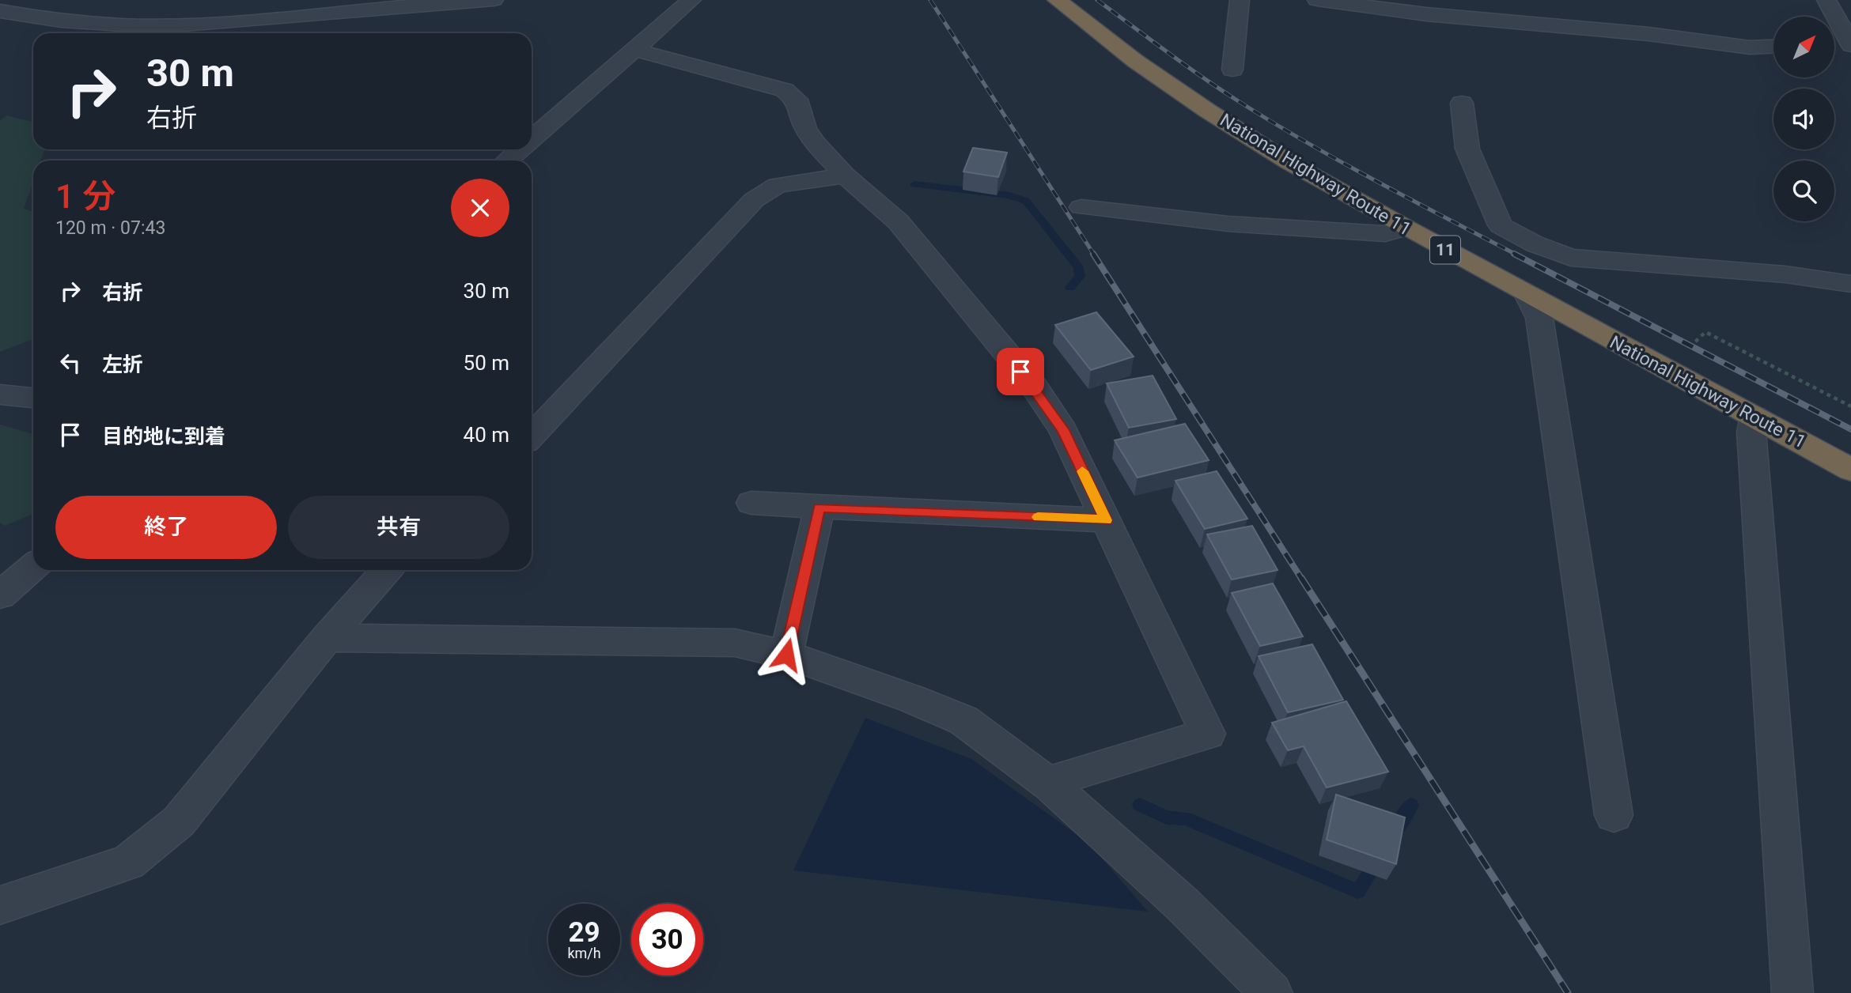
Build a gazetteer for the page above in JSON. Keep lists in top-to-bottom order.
{
  "streets": {
    "highway": ["National Highway Route 11", "11"]
  },
  "north": "top right",
  "page": {
    "turn": ["30 m", "右折"],
    "heading": ["1 分", "120 m · 07:43"],
    "list": [
      {
        "name": "右折",
        "value": "30 m"
      },
      {
        "name": "左折",
        "value": "50 m"
      },
      {
        "name": "目的地に到着",
        "value": "40 m"
      }
    ],
    "buttons": ["終了", "共有"],
    "speed": "29 km/h",
    "limit": "30"
  }
}
